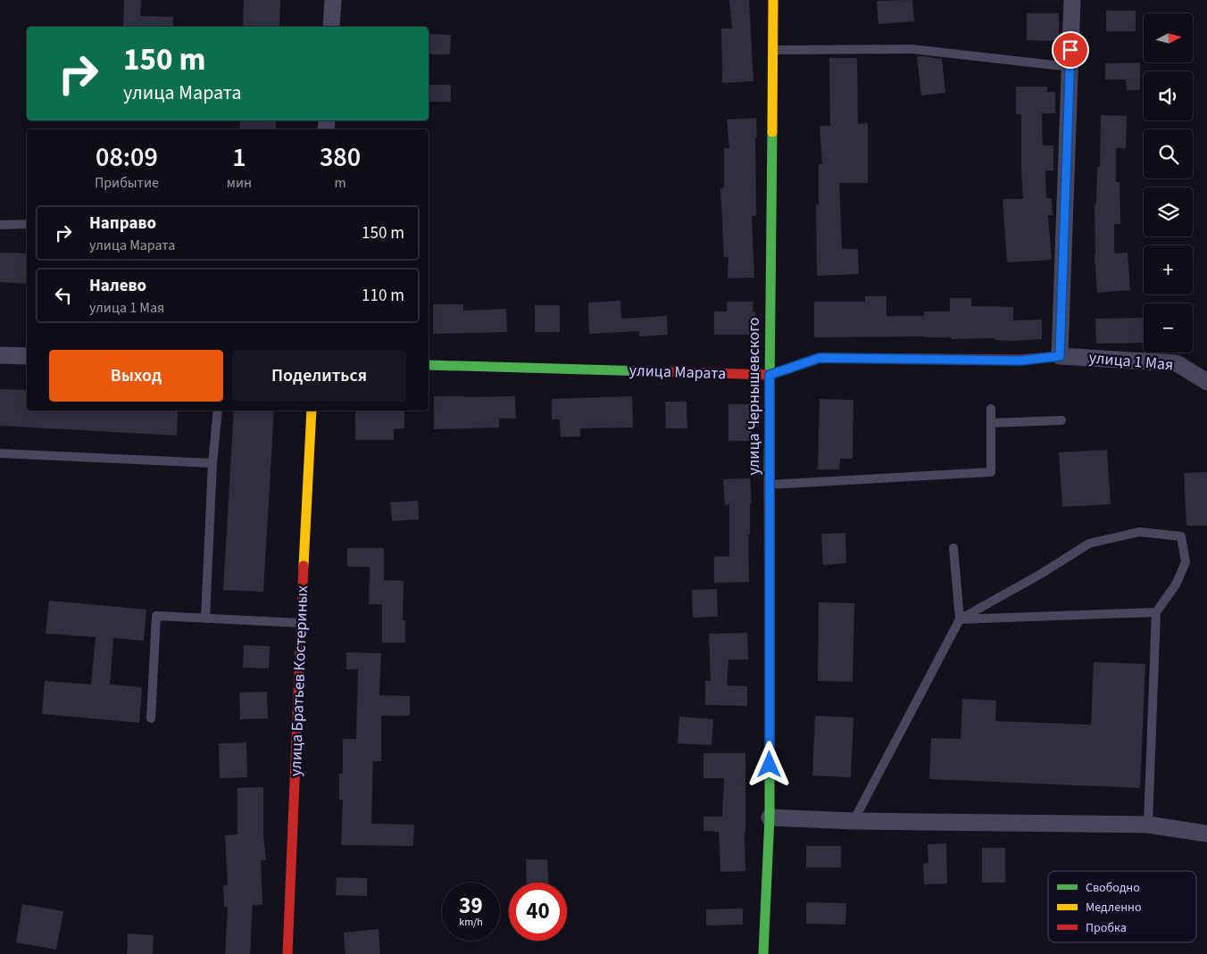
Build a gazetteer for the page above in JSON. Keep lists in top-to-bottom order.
{
  "streets": {
    "street": [
      "улица 1 Мая",
      "улица Марата",
      "улица Чернышевского",
      "улица Братьев Костериных"
    ]
  },
  "crossings": [
    ["улица 1 Мая", "улица Марата"],
    ["улица Марата", "улица Чернышевского"]
  ],
  "legend": ["Свободно", "Медленно", "Пробка"],
  "north": "right",
  "page": {
    "map_buttons": ["+", "−"],
    "turn": ["150 m", "улица Марата"],
    "eta": [
      "08:09",
      "Прибытие",
      "1",
      "мин",
      "380",
      "m"
    ],
    "list": [
      {
        "name": "Направо",
        "note": "улица Марата",
        "value": "150 m"
      },
      {
        "name": "Налево",
        "note": "улица 1 Мая",
        "value": "110 m"
      }
    ],
    "buttons": ["Выход", "Поделиться"],
    "speed": "39 km/h",
    "limit": "40"
  }
}
